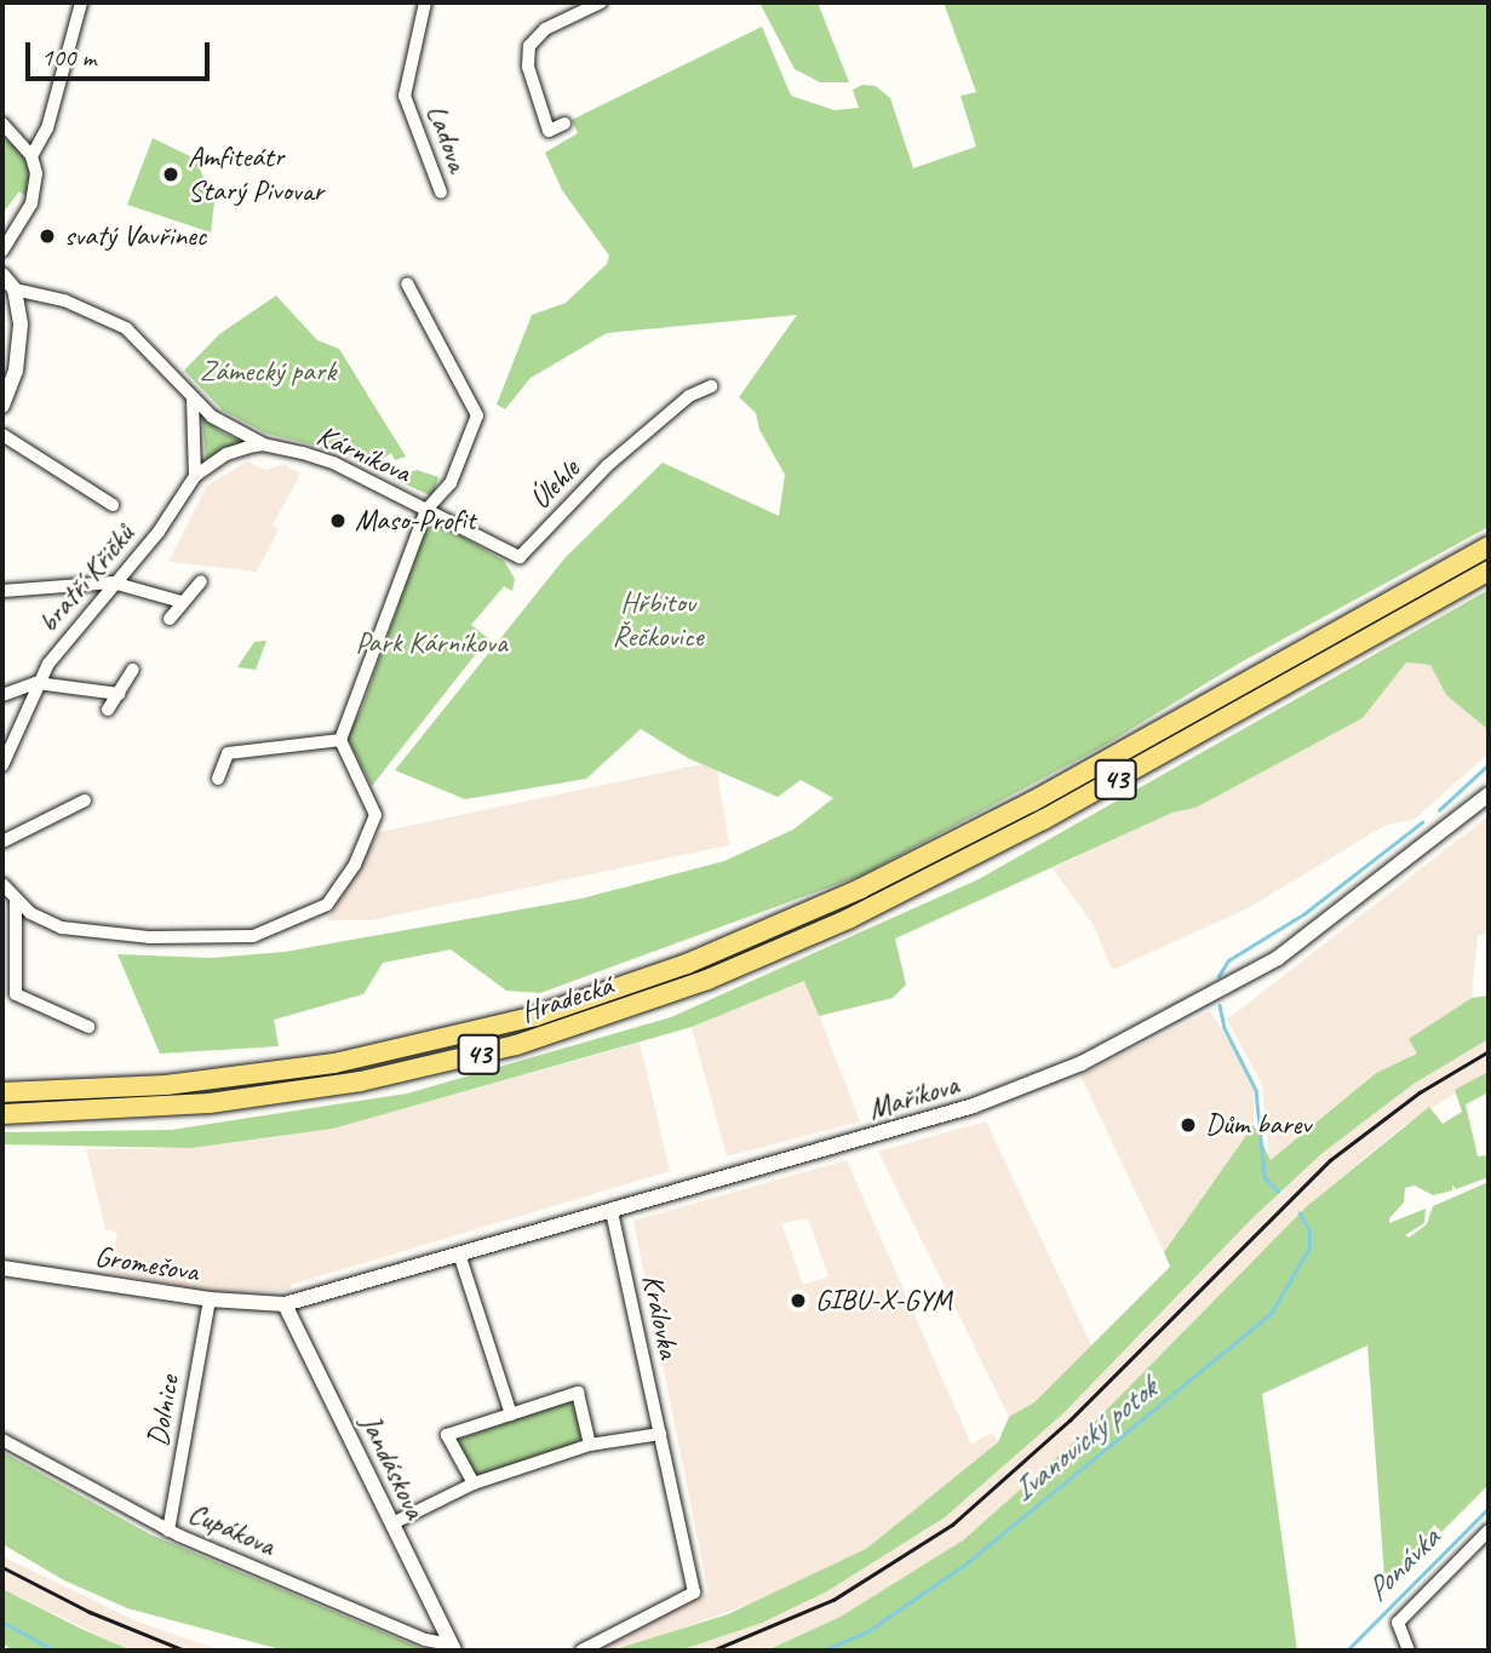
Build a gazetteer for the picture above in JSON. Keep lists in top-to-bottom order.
{
  "streets": {
    "highway": ["43", "Hradecká"],
    "street": [
      "Ladova",
      "Kárníkova",
      "Úlehle",
      "bratří Křičků",
      "Maříkova",
      "Gromešova",
      "Královka",
      "Dolnice",
      "Jandáskova",
      "Cupákova"
    ]
  },
  "crossings": [
    ["Kárníkova", "Úlehle"],
    ["Maříkova", "Gromešova"],
    ["Maříkova", "Královka"],
    ["Maříkova", "Jandáskova"],
    ["Gromešova", "Dolnice"],
    ["Gromešova", "Jandáskova"],
    ["Dolnice", "Cupákova"],
    ["Jandáskova", "Cupákova"]
  ],
  "water": ["Ivanovický potok", "Ponávka"],
  "parks": ["Zámecký park", "Hřbitov Řečkovice", "Park Kárníkova"],
  "places": [
    "Amfiteátr Starý Pivovar",
    "svatý Vavřinec",
    "Maso-Profit",
    "Dům barev",
    "GIBU-X-GYM"
  ],
  "scale_bar": "100 m"
}
